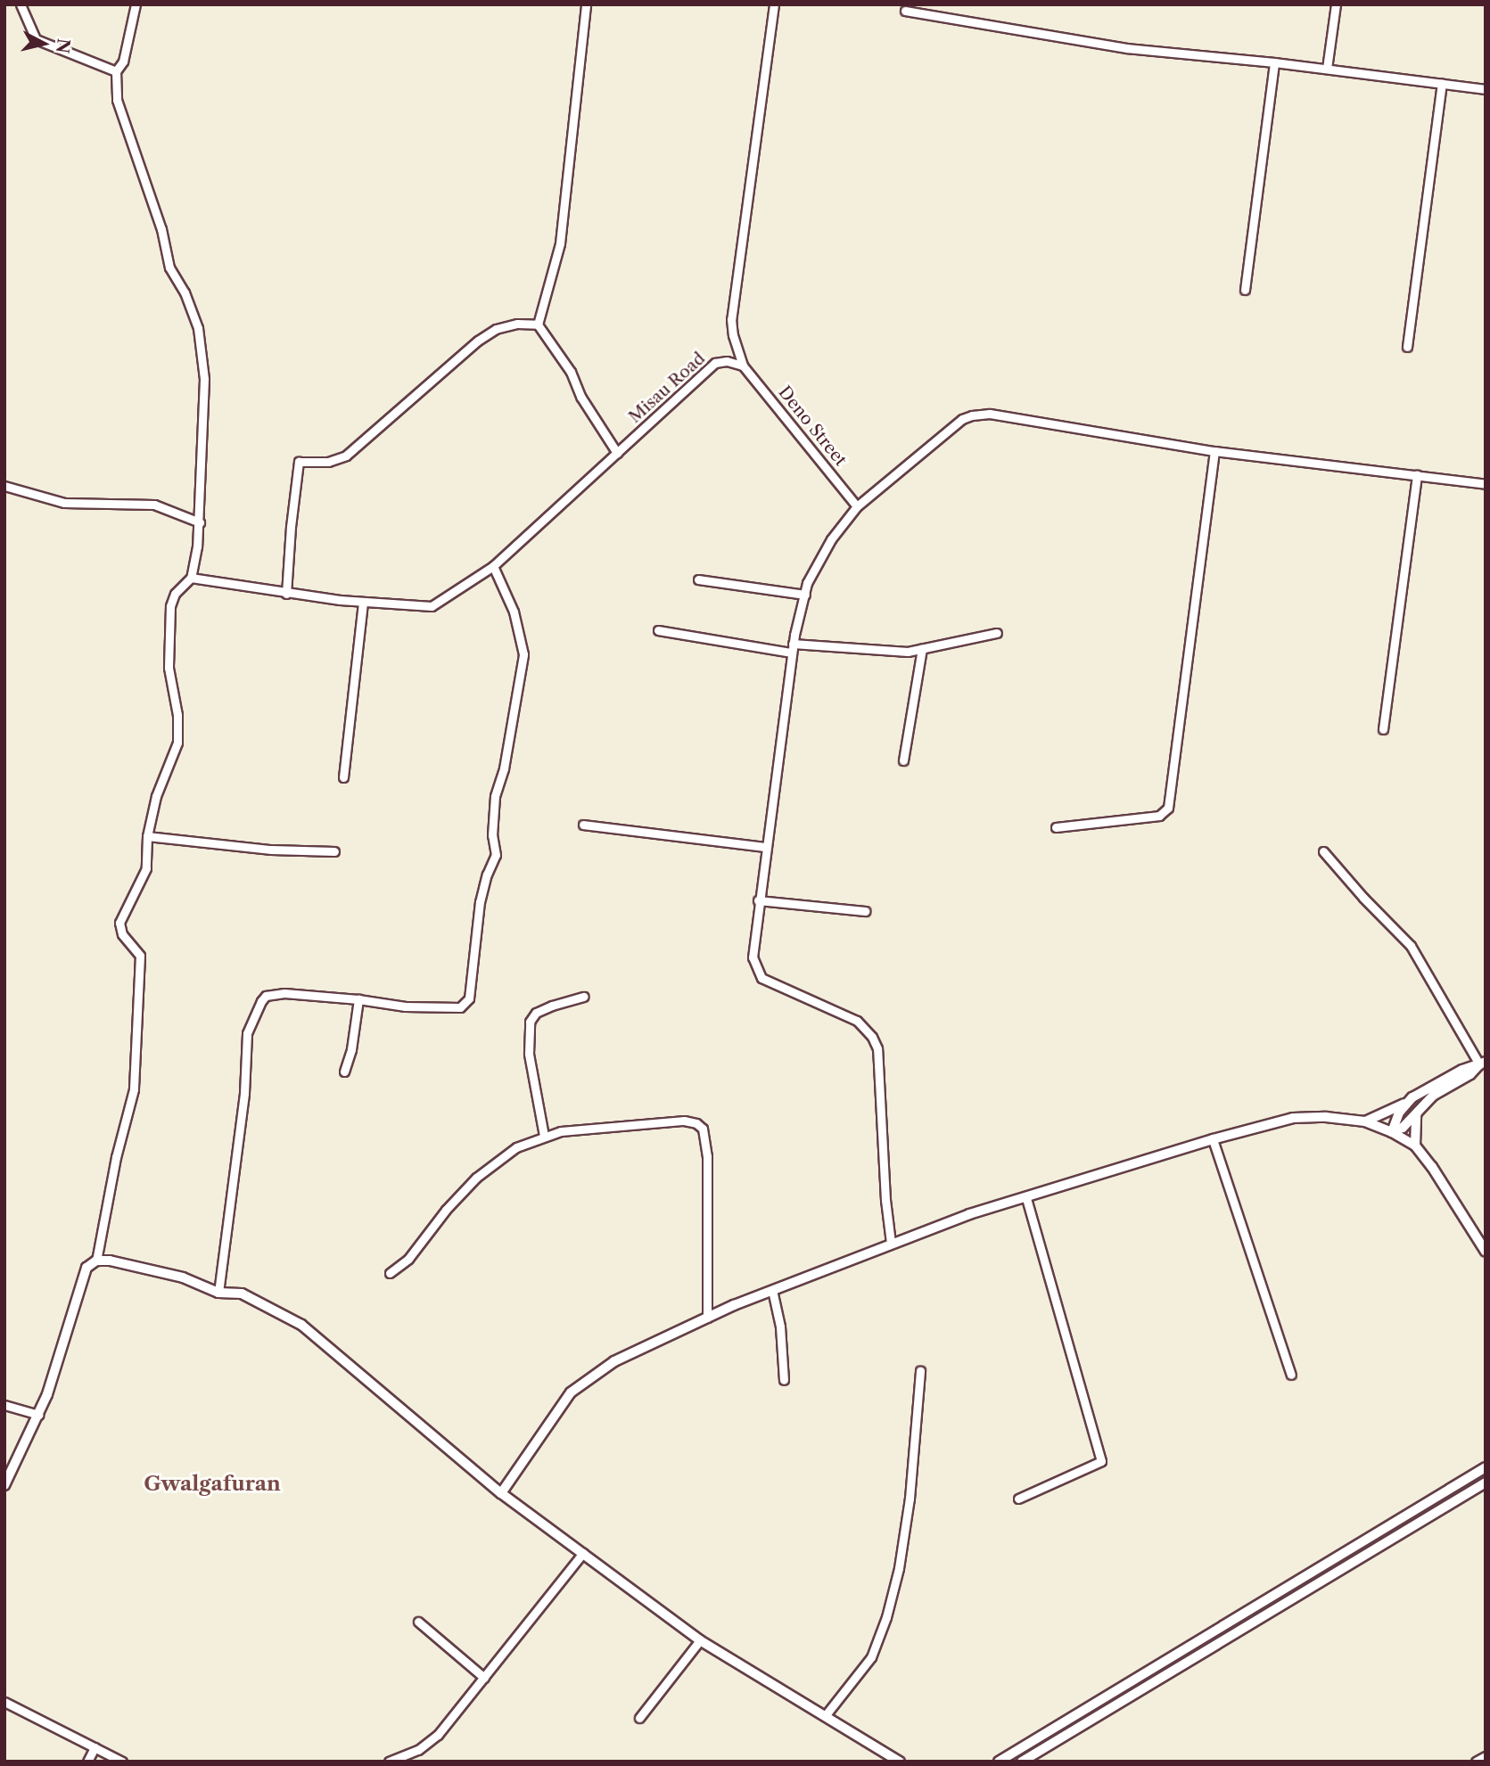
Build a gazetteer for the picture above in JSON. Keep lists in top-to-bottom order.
{
  "streets": {
    "street": ["Misau Road", "Deno Street"]
  },
  "crossings": [
    ["Misau Road", "Deno Street"]
  ],
  "districts": ["Gwalgafuran"],
  "north": "right"
}
